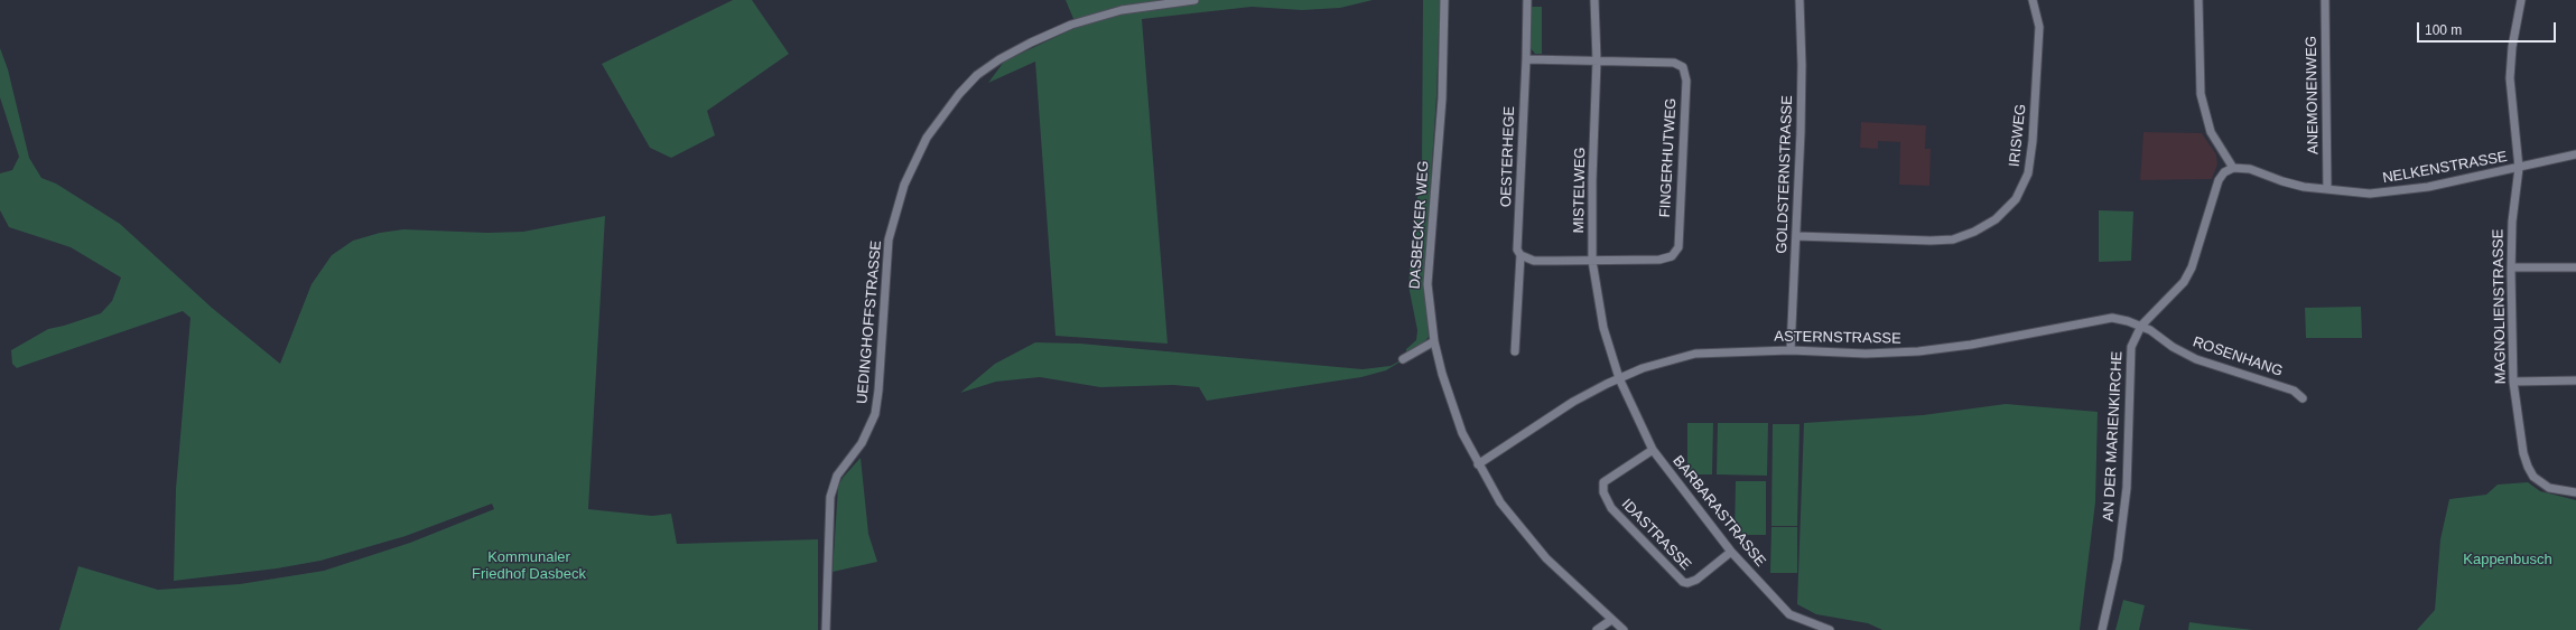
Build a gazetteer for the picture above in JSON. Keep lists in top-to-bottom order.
{
  "streets": {
    "street": [
      "ANEMONENWEG",
      "IRISWEG",
      "OESTERHEGE",
      "FINGERHUTWEG",
      "NELKENSTRASSE",
      "GOLDSTERNSTRASSE",
      "MISTELWEG",
      "DASBECKER WEG",
      "MAGNOLIENSTRASSE",
      "UEDINGHOFFSTRASSE",
      "ASTERNSTRASSE",
      "ROSENHANG",
      "AN DER MARIENKIRCHE",
      "BARBARASTRASSE",
      "IDASTRASSE"
    ]
  },
  "crossings": [
    ["ANEMONENWEG", "NELKENSTRASSE"],
    ["IRISWEG", "GOLDSTERNSTRASSE"],
    ["FINGERHUTWEG", "MISTELWEG"],
    ["NELKENSTRASSE", "MAGNOLIENSTRASSE"],
    ["GOLDSTERNSTRASSE", "ASTERNSTRASSE"],
    ["MISTELWEG", "ASTERNSTRASSE"],
    ["MISTELWEG", "BARBARASTRASSE"],
    ["DASBECKER WEG", "ASTERNSTRASSE"],
    ["ASTERNSTRASSE", "ROSENHANG"],
    ["ASTERNSTRASSE", "AN DER MARIENKIRCHE"],
    ["ASTERNSTRASSE", "BARBARASTRASSE"],
    ["ROSENHANG", "AN DER MARIENKIRCHE"],
    ["BARBARASTRASSE", "IDASTRASSE"]
  ],
  "parks": ["Kommunaler Friedhof Dasbeck", "Kappenbusch"],
  "scale_bar": "100 m"
}
